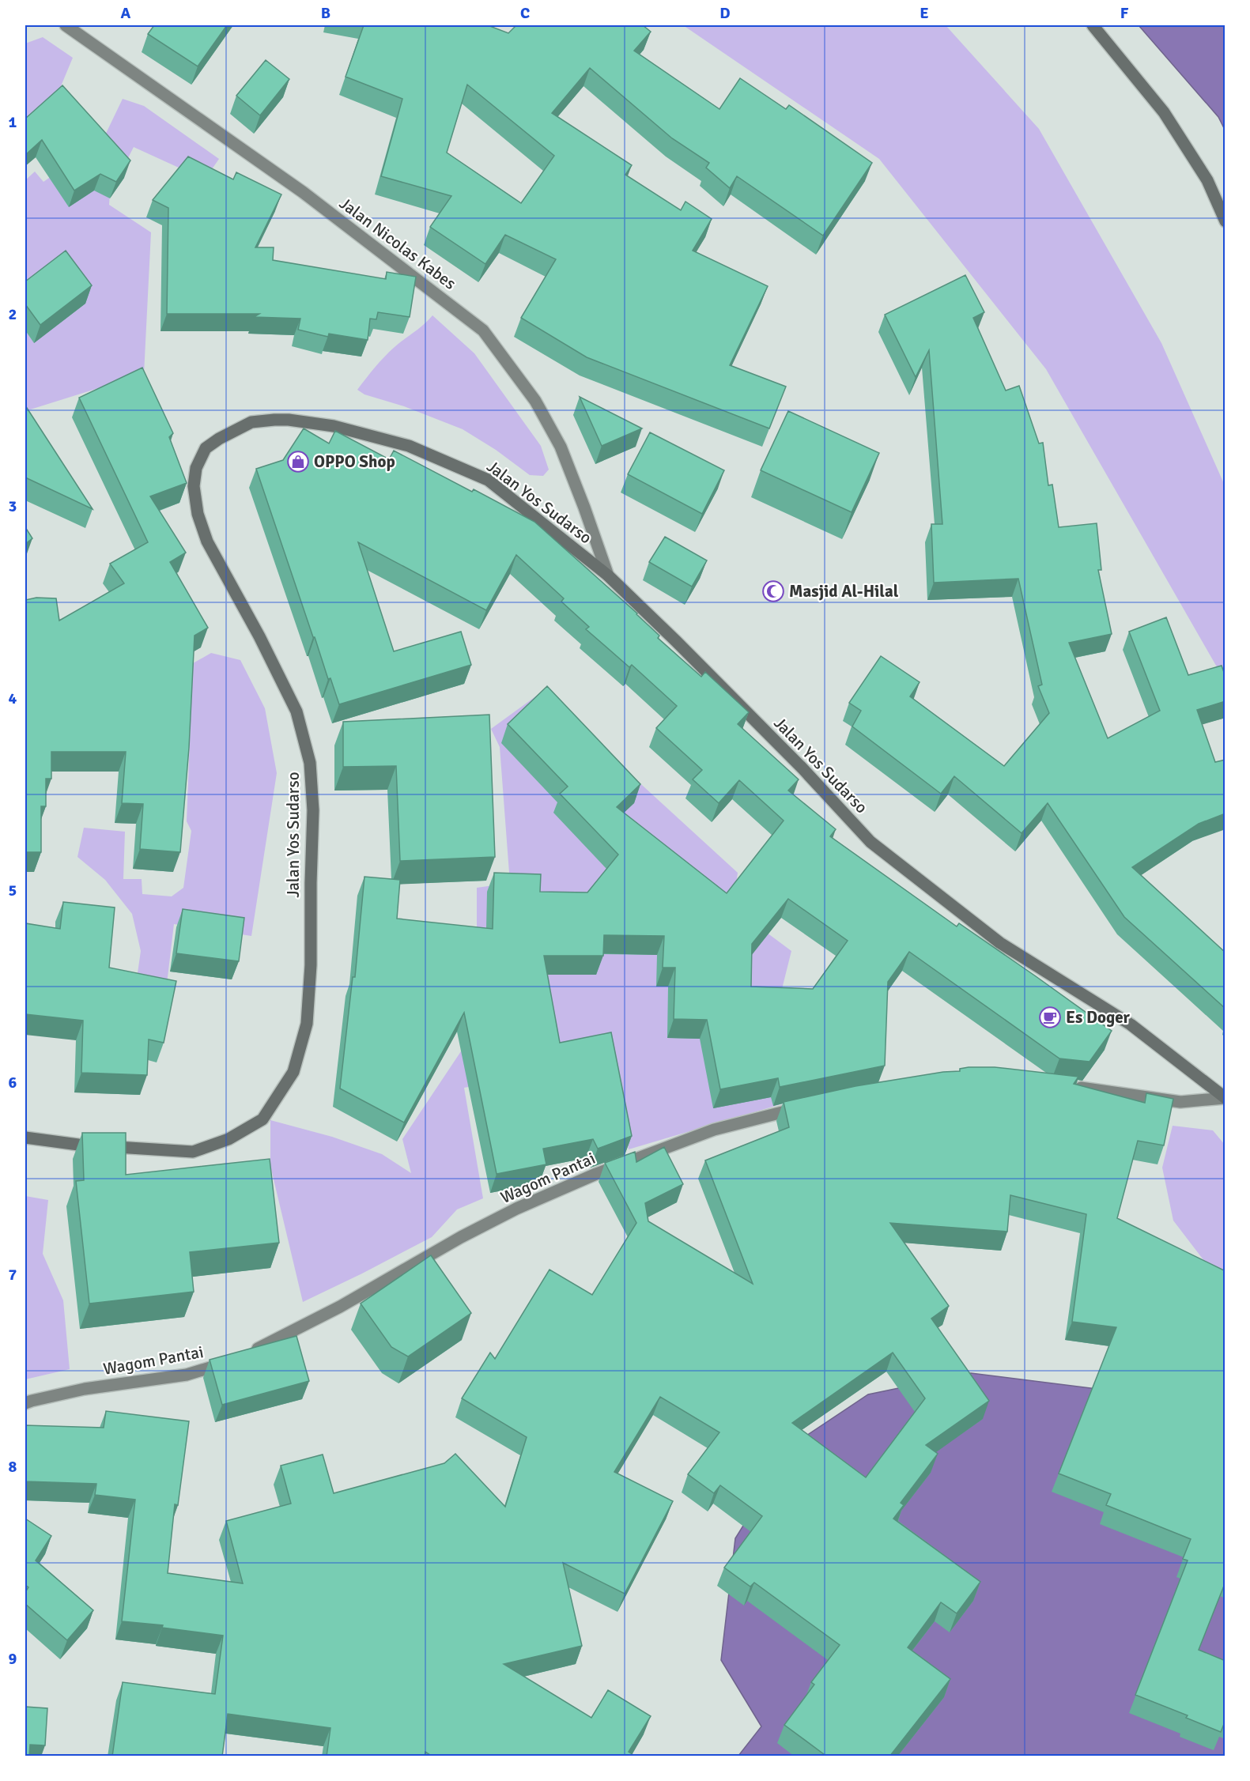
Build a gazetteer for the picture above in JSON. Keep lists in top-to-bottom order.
{
  "streets": {
    "main road": ["Jalan Yos Sudarso"],
    "street": ["Jalan Nicolas Kabes", "Wagom Pantai"]
  },
  "crossings": [
    ["Jalan Nicolas Kabes", "Jalan Yos Sudarso"]
  ],
  "places": {
    "shop": ["OPPO Shop"],
    "mosque": ["Masjid Al-Hilal"],
    "cafe": ["Es Doger"]
  },
  "grid": {
    "columns": [
      "A",
      "B",
      "C",
      "D",
      "E",
      "F"
    ],
    "rows": [
      "1",
      "2",
      "3",
      "4",
      "5",
      "6",
      "7",
      "8",
      "9"
    ]
  }
}
